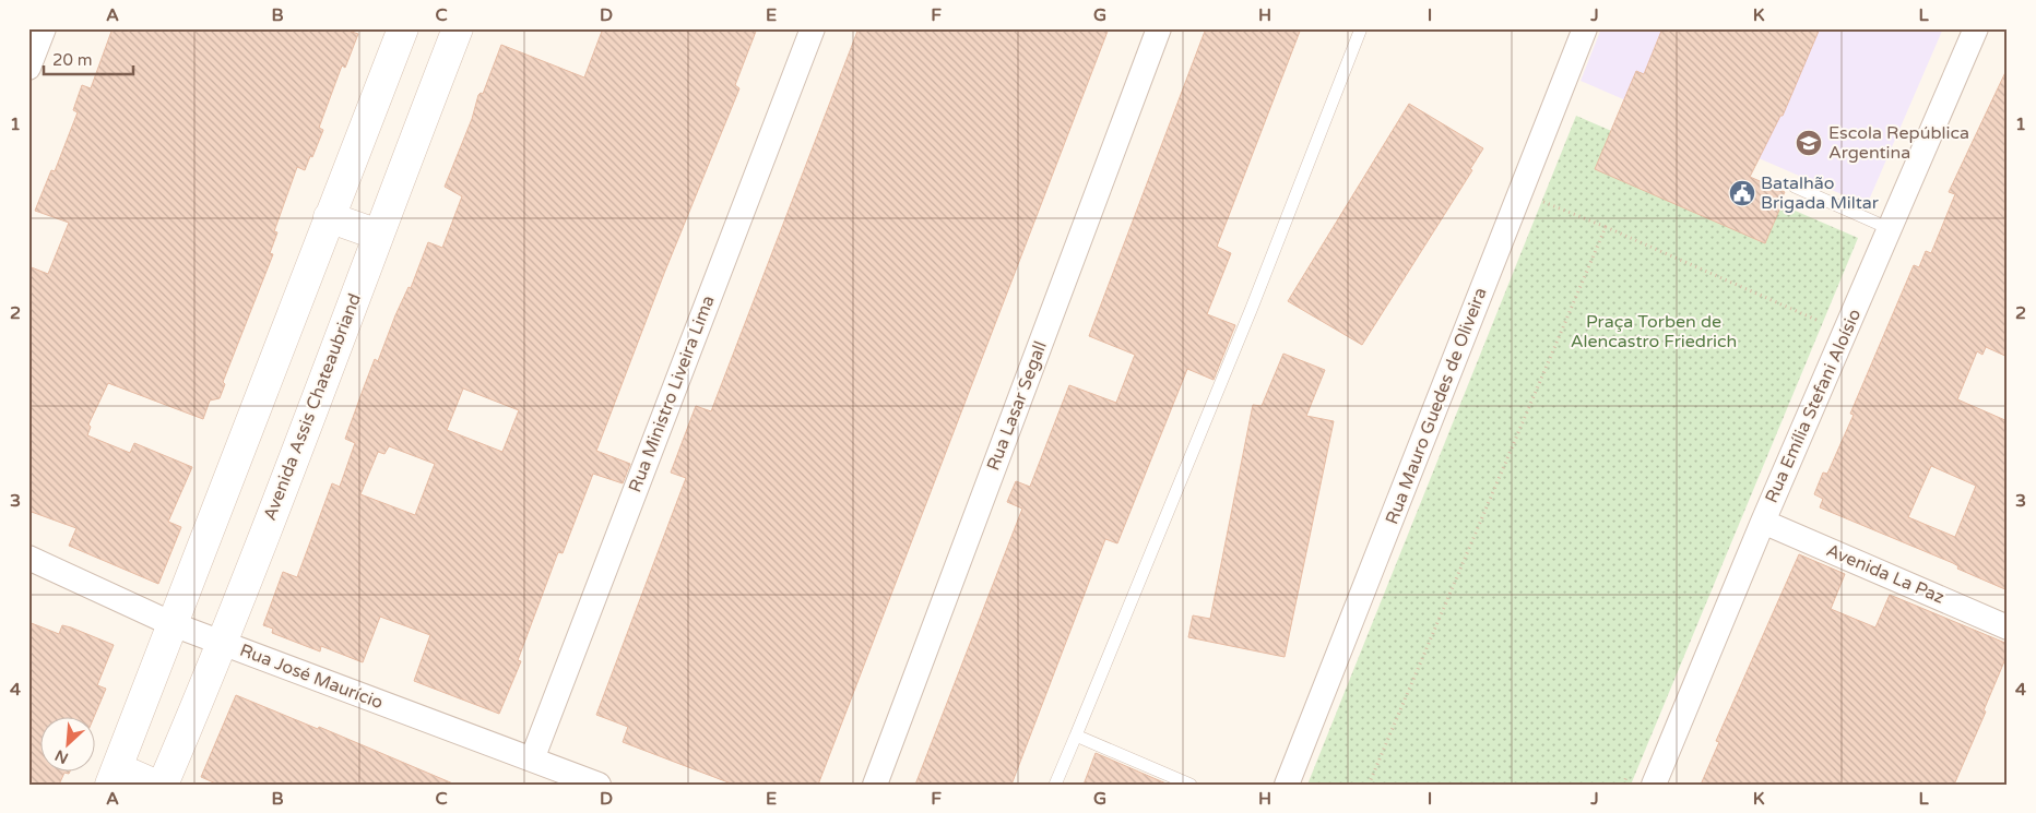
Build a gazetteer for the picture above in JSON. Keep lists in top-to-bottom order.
{
  "streets": {
    "street": [
      "Rua Ministro Liveira Lima",
      "Rua Lasar Segall",
      "Rua Mauro Guedes de Oliveira",
      "Rua Emília Stefani Aloísio",
      "Avenida Assis Chateaubriand",
      "Avenida La Paz",
      "Rua José Maurício"
    ]
  },
  "crossings": [
    ["Rua Ministro Liveira Lima", "Rua José Maurício"],
    ["Rua Emília Stefani Aloísio", "Avenida La Paz"],
    ["Avenida Assis Chateaubriand", "Rua José Maurício"]
  ],
  "parks": ["Praça Torben de Alencastro Friedrich"],
  "places": {
    "school or university": ["Escola República Argentina"],
    "public building": ["Batalhão Brigada Miltar"]
  },
  "scale_bar": "20 m",
  "north": "bottom left",
  "grid": {
    "columns": [
      "A",
      "B",
      "C",
      "D",
      "E",
      "F",
      "G",
      "H",
      "I",
      "J",
      "K",
      "L"
    ],
    "rows": [
      "1",
      "2",
      "3",
      "4"
    ]
  }
}
